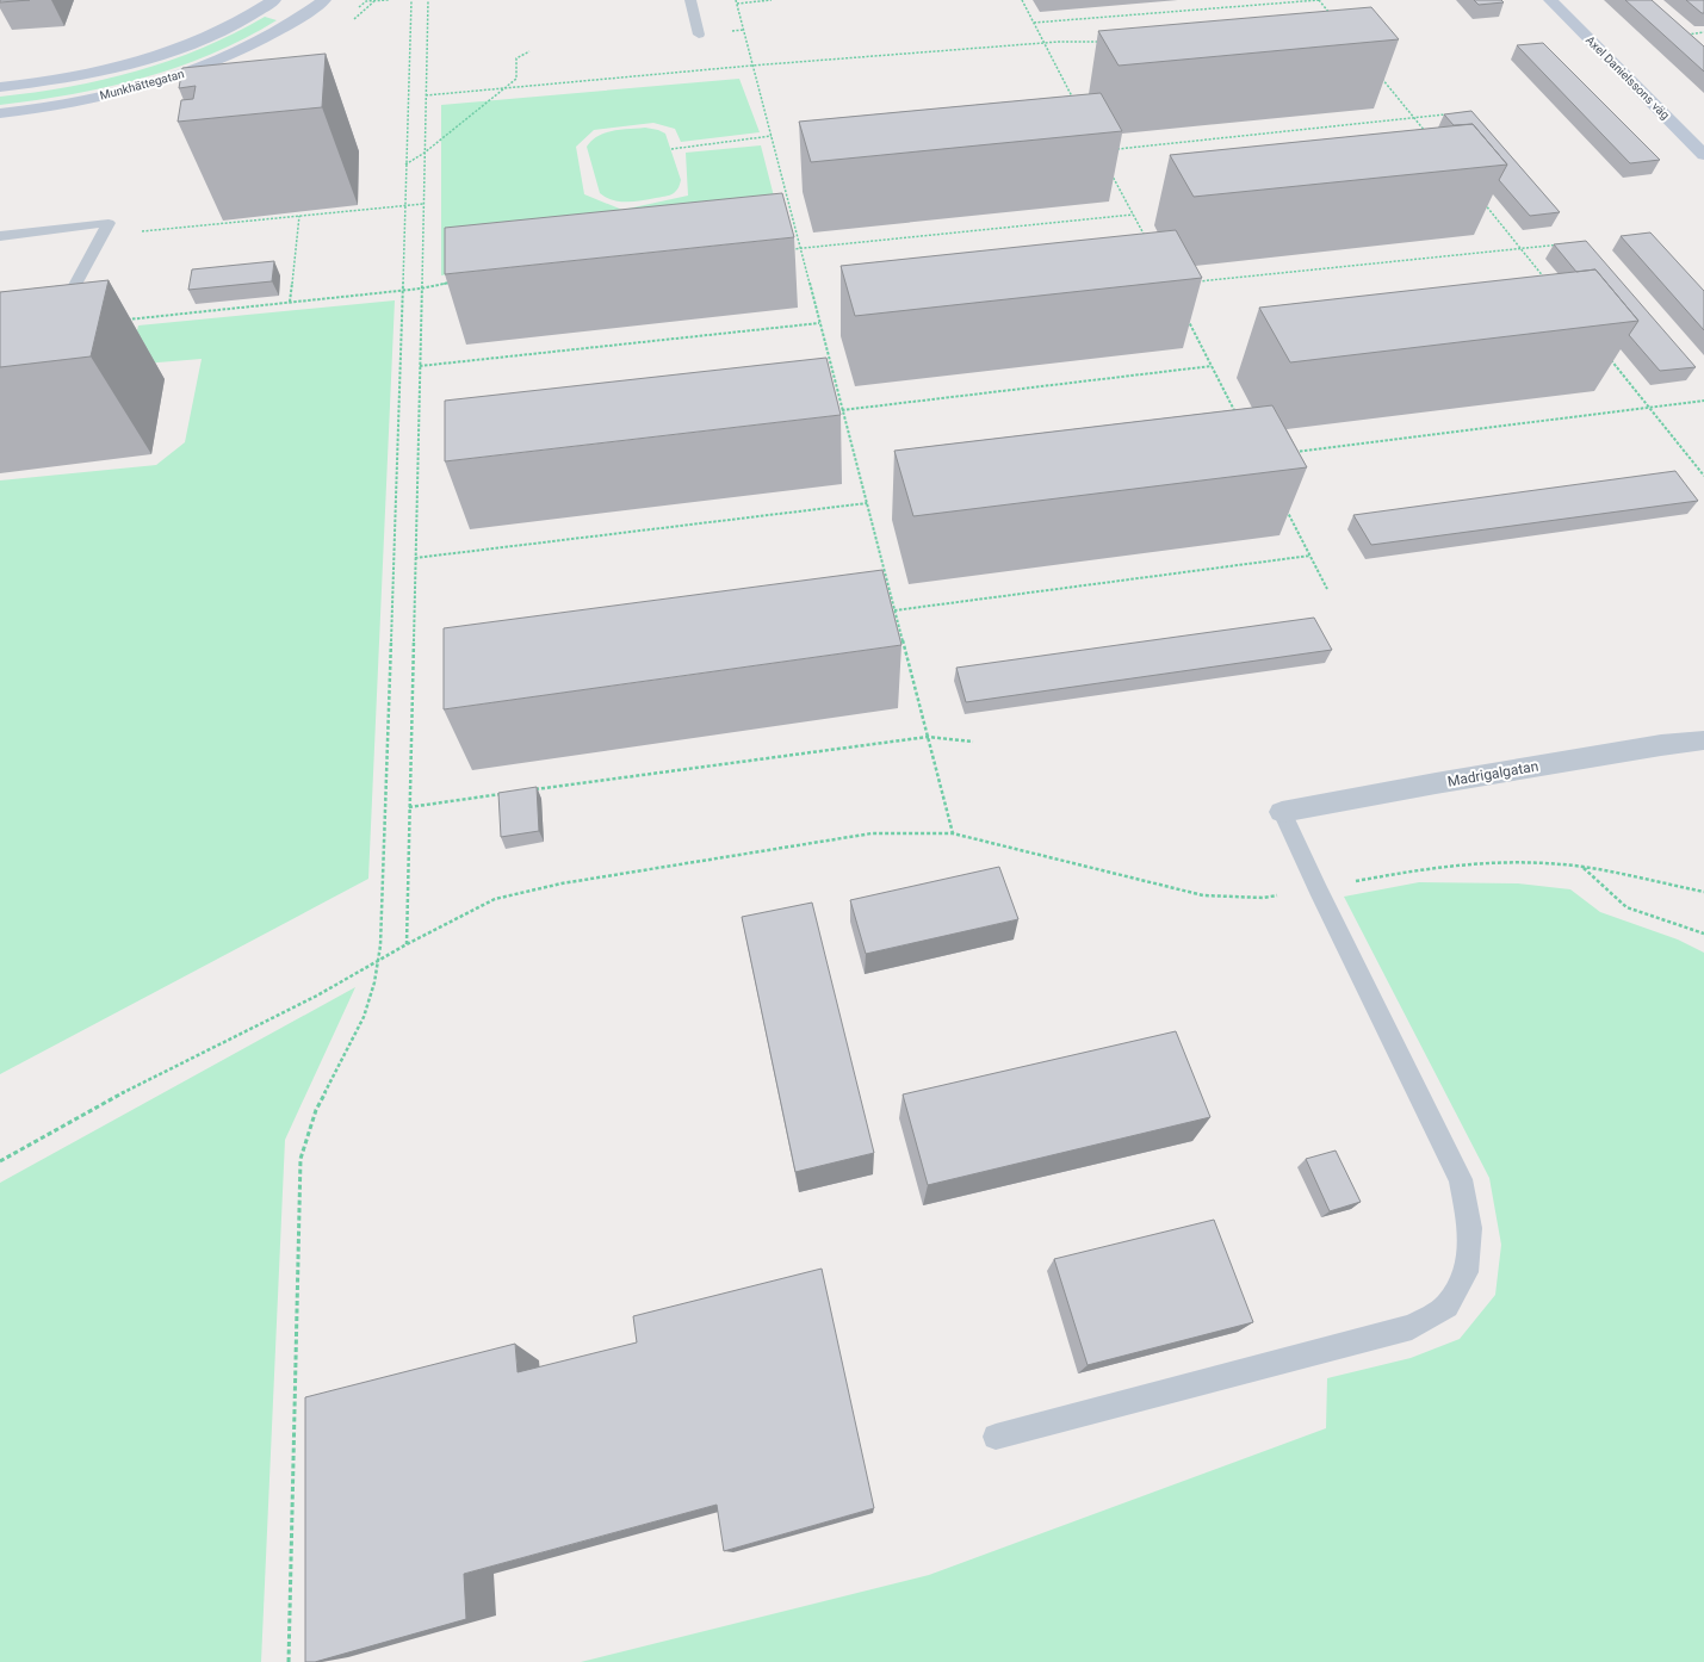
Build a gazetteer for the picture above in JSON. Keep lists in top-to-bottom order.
{
  "streets": {
    "street": ["Axel Danielssons väg", "Munkhättegatan", "Madrigalgatan"]
  }
}
